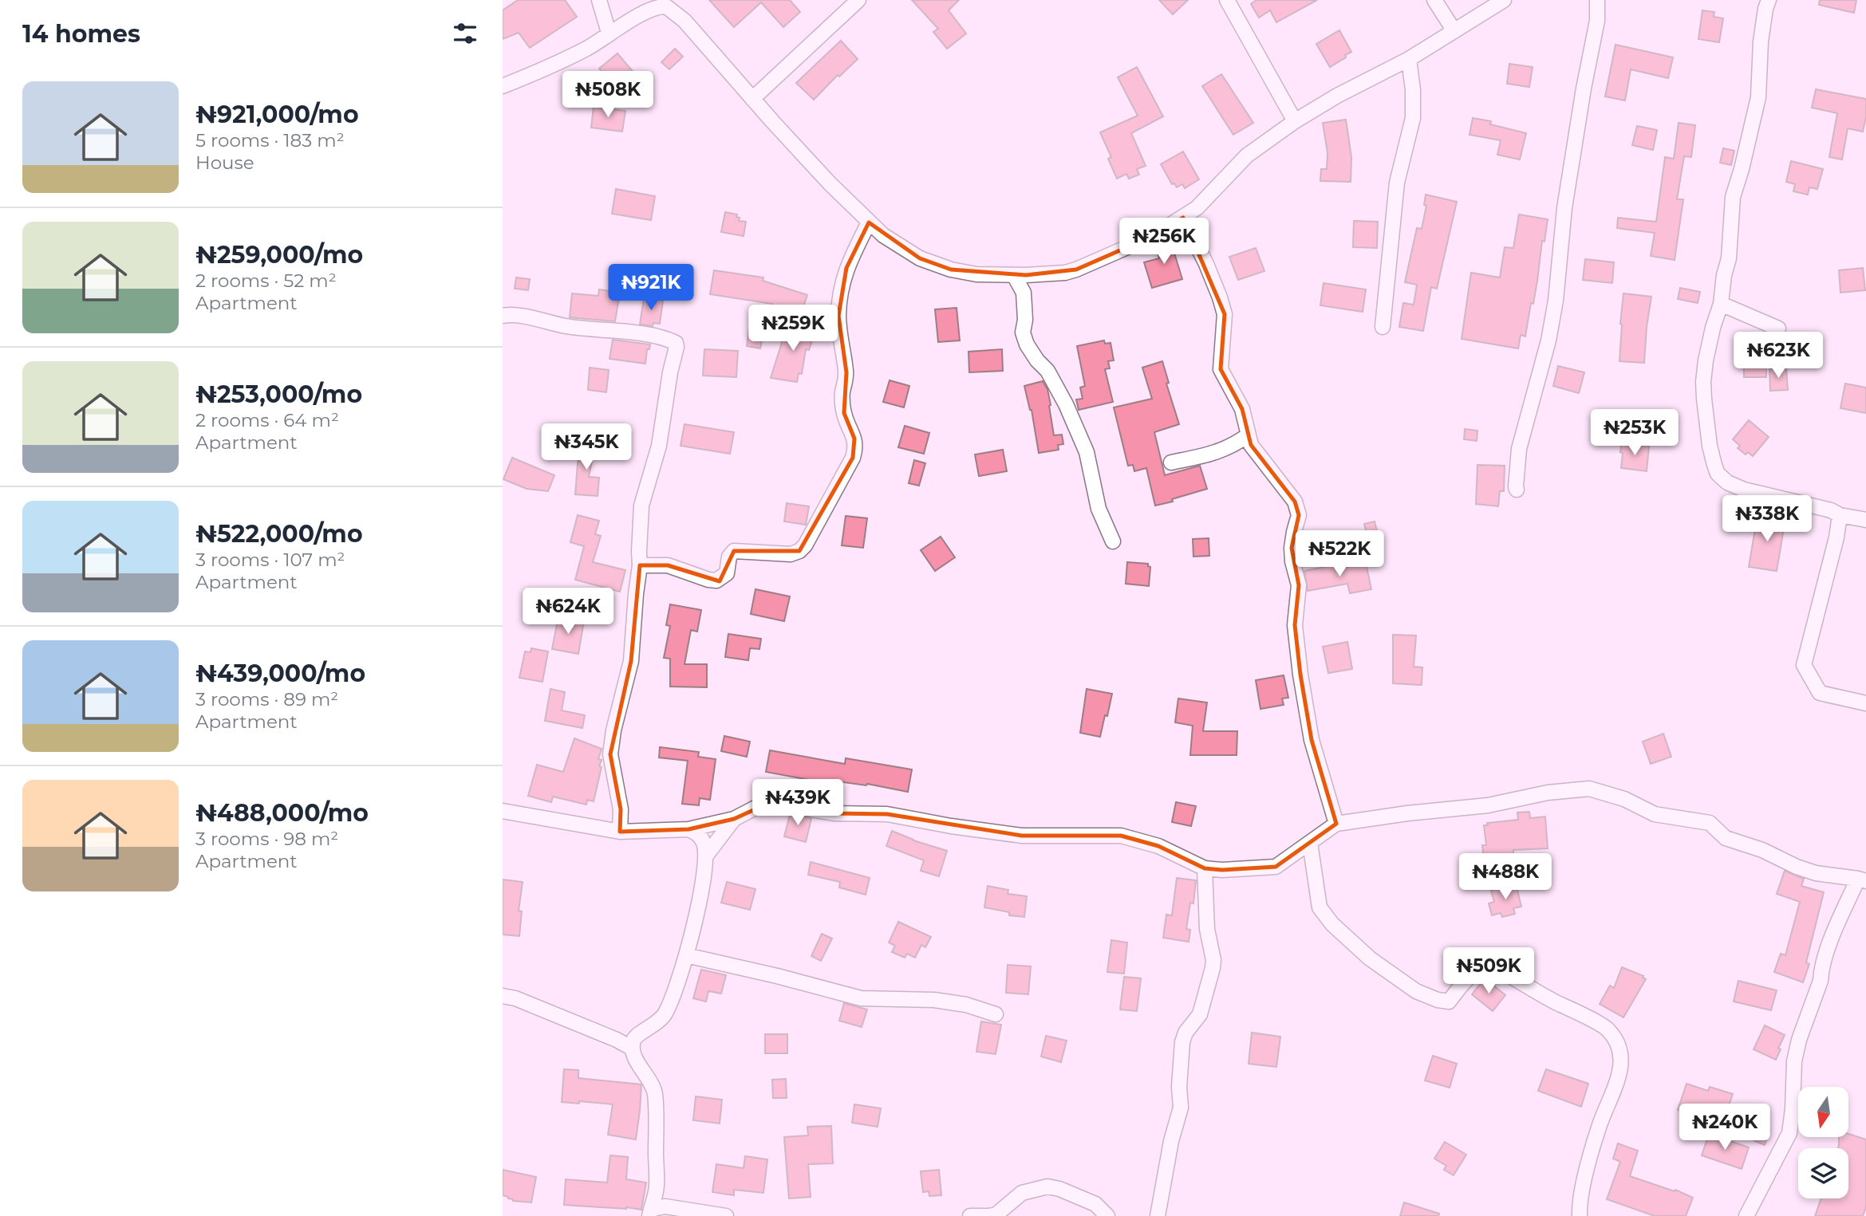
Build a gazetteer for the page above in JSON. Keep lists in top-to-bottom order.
{
  "north": "bottom",
  "page": {
    "heading": "14 homes",
    "list": [
      {
        "name": "₦921,000/mo",
        "note": "5 rooms · 183 m² · House"
      },
      {
        "name": "₦259,000/mo",
        "note": "2 rooms · 52 m² · Apartment"
      },
      {
        "name": "₦253,000/mo",
        "note": "2 rooms · 64 m² · Apartment"
      },
      {
        "name": "₦522,000/mo",
        "note": "3 rooms · 107 m² · Apartment"
      },
      {
        "name": "₦439,000/mo",
        "note": "3 rooms · 89 m² · Apartment"
      },
      {
        "name": "₦488,000/mo",
        "note": "3 rooms · 98 m² · Apartment"
      }
    ],
    "price": [
      "₦508K",
      "₦256K",
      "₦921K",
      "₦259K",
      "₦623K",
      "₦253K",
      "₦345K",
      "₦338K",
      "₦522K",
      "₦624K",
      "₦439K",
      "₦488K",
      "₦509K",
      "₦240K"
    ]
  }
}
